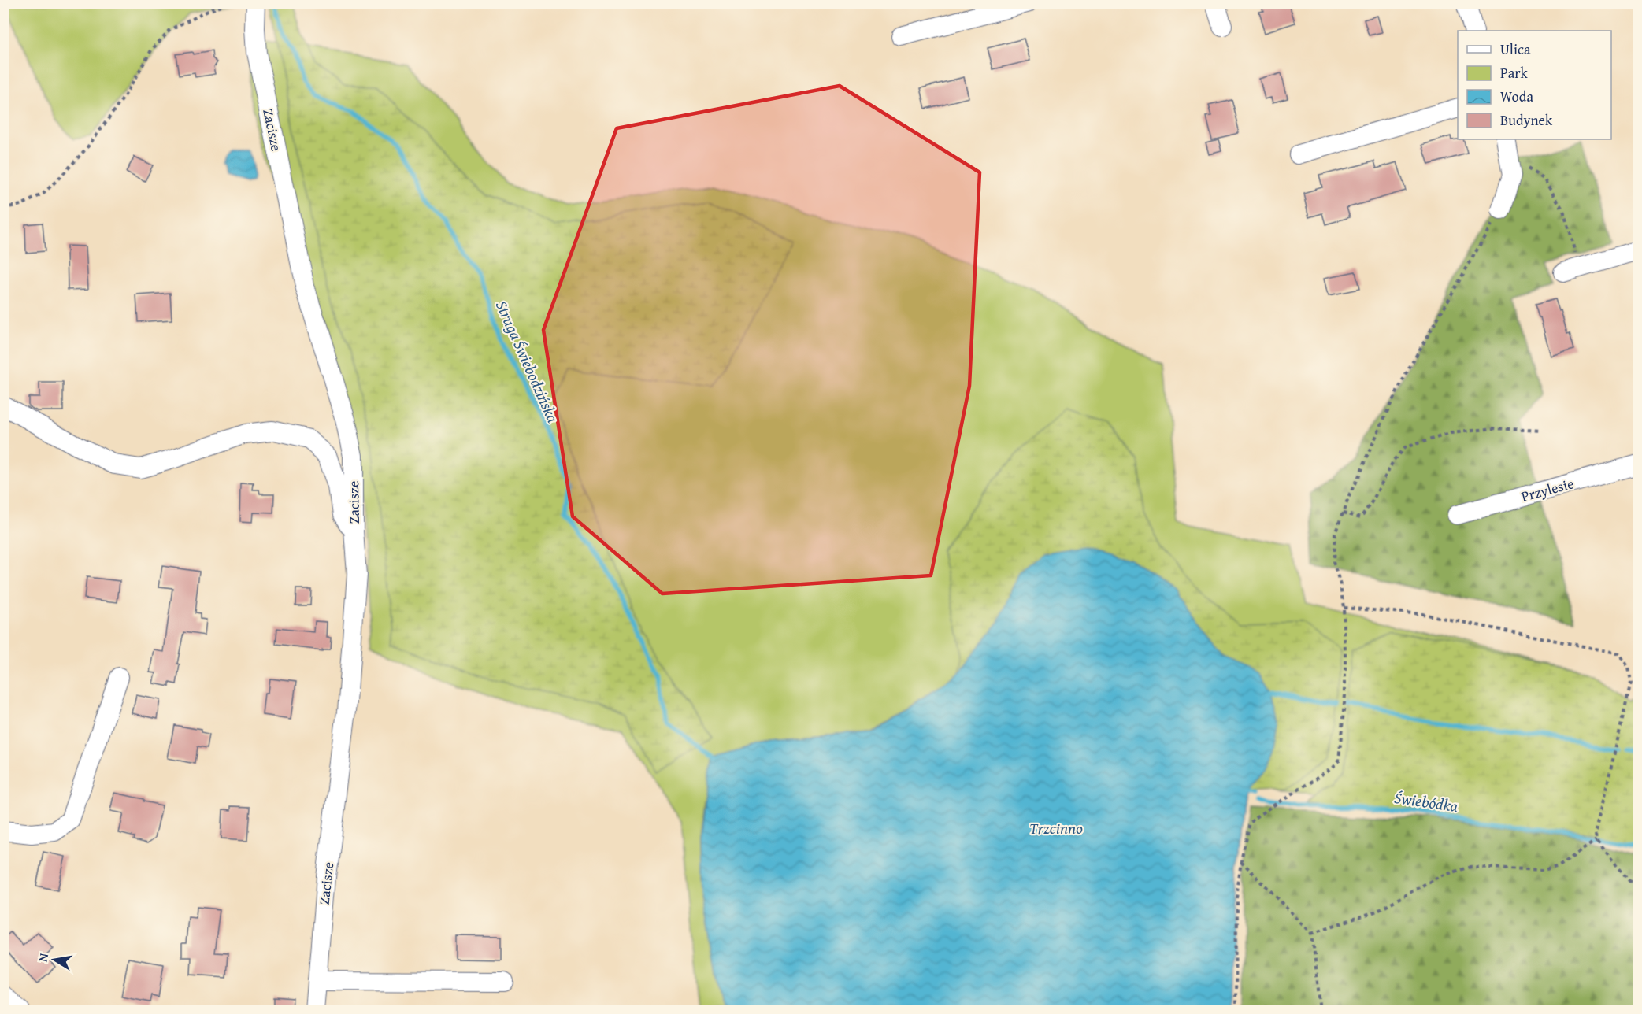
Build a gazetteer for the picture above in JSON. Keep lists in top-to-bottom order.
{
  "streets": {
    "street": ["Zacisze", "Przylesie"]
  },
  "water": ["Struga Świebodzińska", "Świebódka", "Trzcinno"],
  "legend": [
    "Ulica",
    "Park",
    "Woda",
    "Budynek"
  ],
  "north": "left"
}
